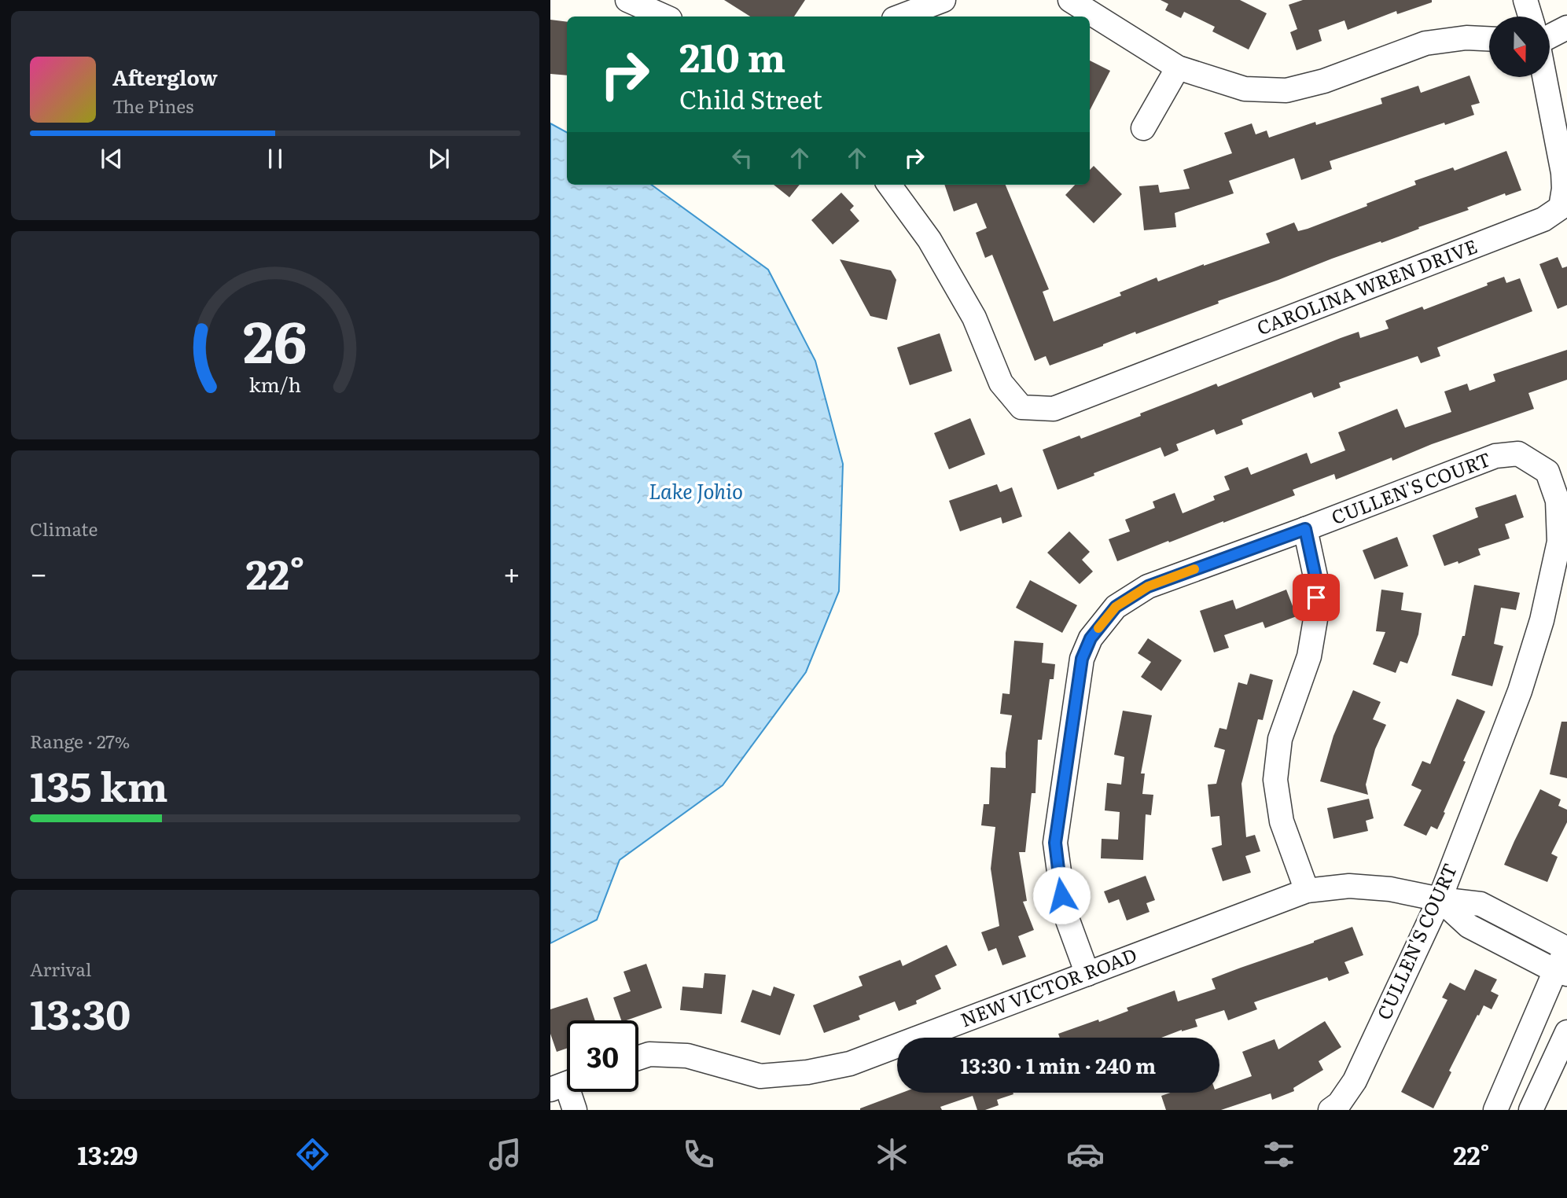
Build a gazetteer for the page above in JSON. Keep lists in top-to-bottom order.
{
  "streets": {
    "street": ["CAROLINA WREN DRIVE", "CULLEN'S COURT", "NEW VICTOR ROAD"]
  },
  "crossings": [
    ["CULLEN'S COURT", "NEW VICTOR ROAD"]
  ],
  "water": ["Lake Johio"],
  "north": "bottom",
  "page": {
    "turn": ["210 m", "Child Street"],
    "song": ["Afterglow", "The Pines"],
    "tile": [
      "Climate",
      ["Range · 27%", "135 km"],
      ["Arrival", "13:30"]
    ],
    "heat": ["−", "22°", "+"],
    "limit": "30",
    "trip": "13:30 · 1 min · 240 m",
    "tabs": ["13:29", "22°"],
    "gauge": ["26", "km/h"]
  }
}
